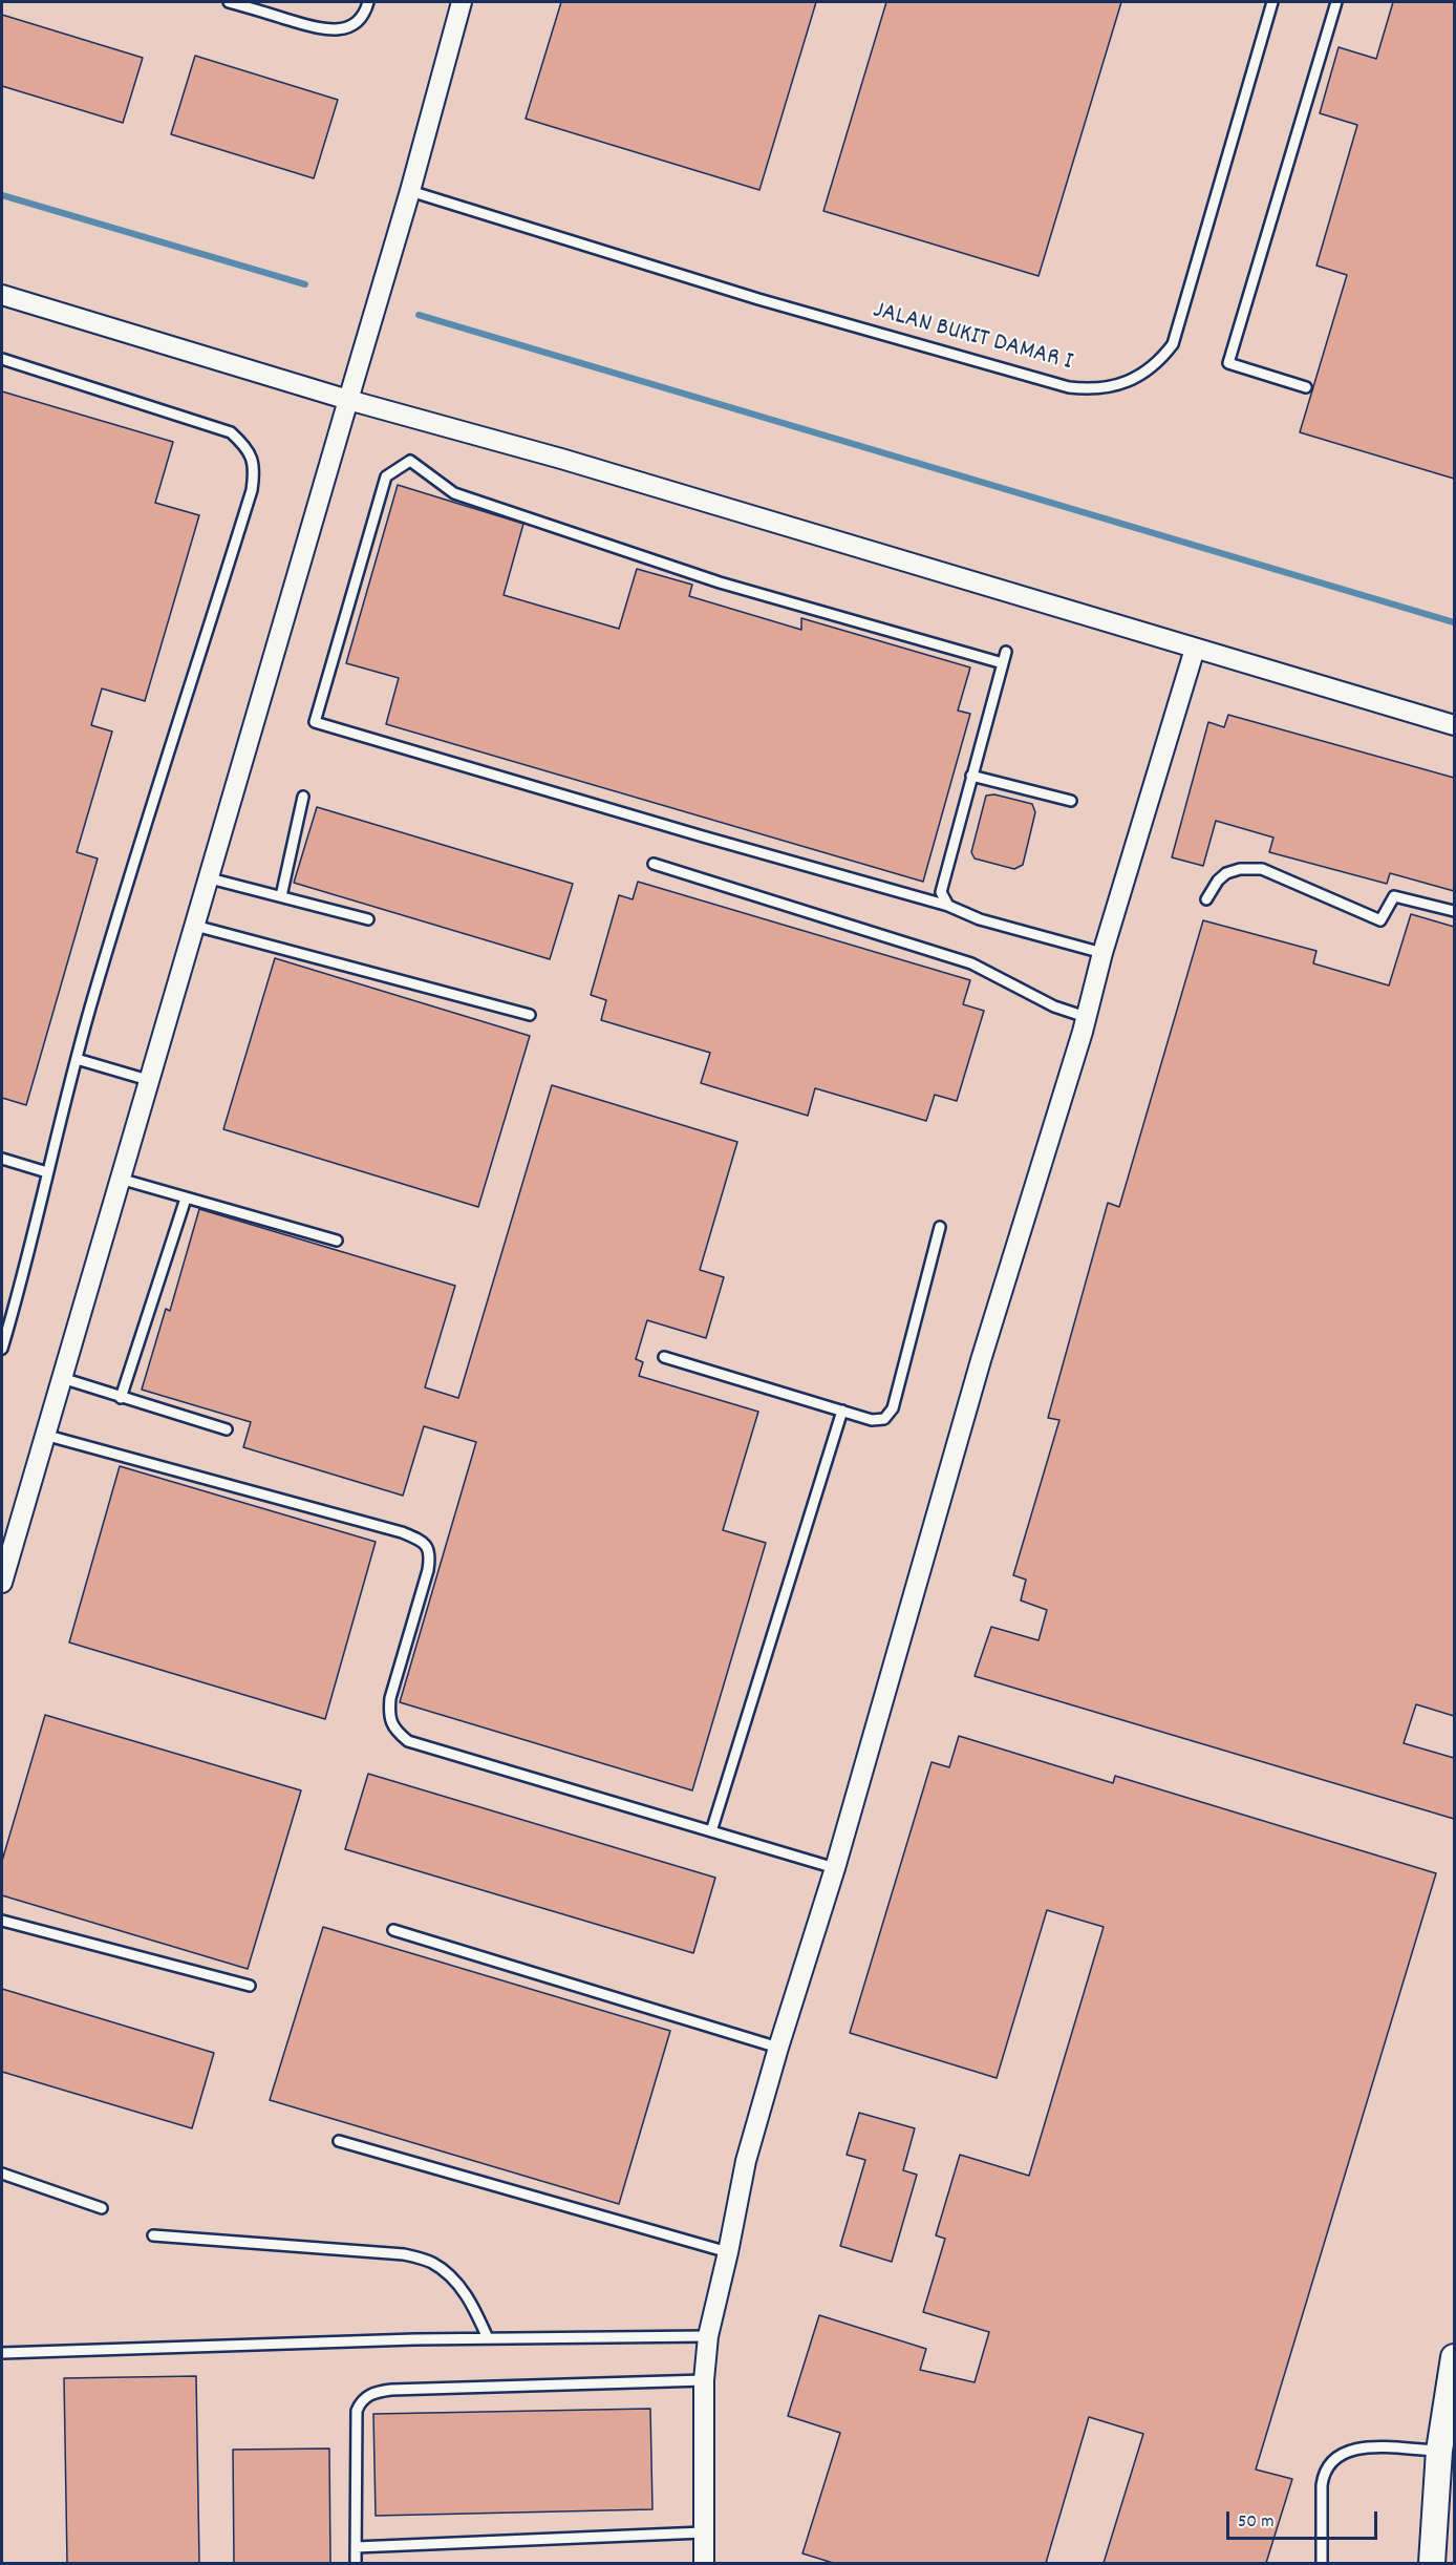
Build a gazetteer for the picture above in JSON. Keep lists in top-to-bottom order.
{
  "streets": {
    "lane": ["JALAN BUKIT DAMAR I"]
  },
  "scale_bar": "50 m"
}
